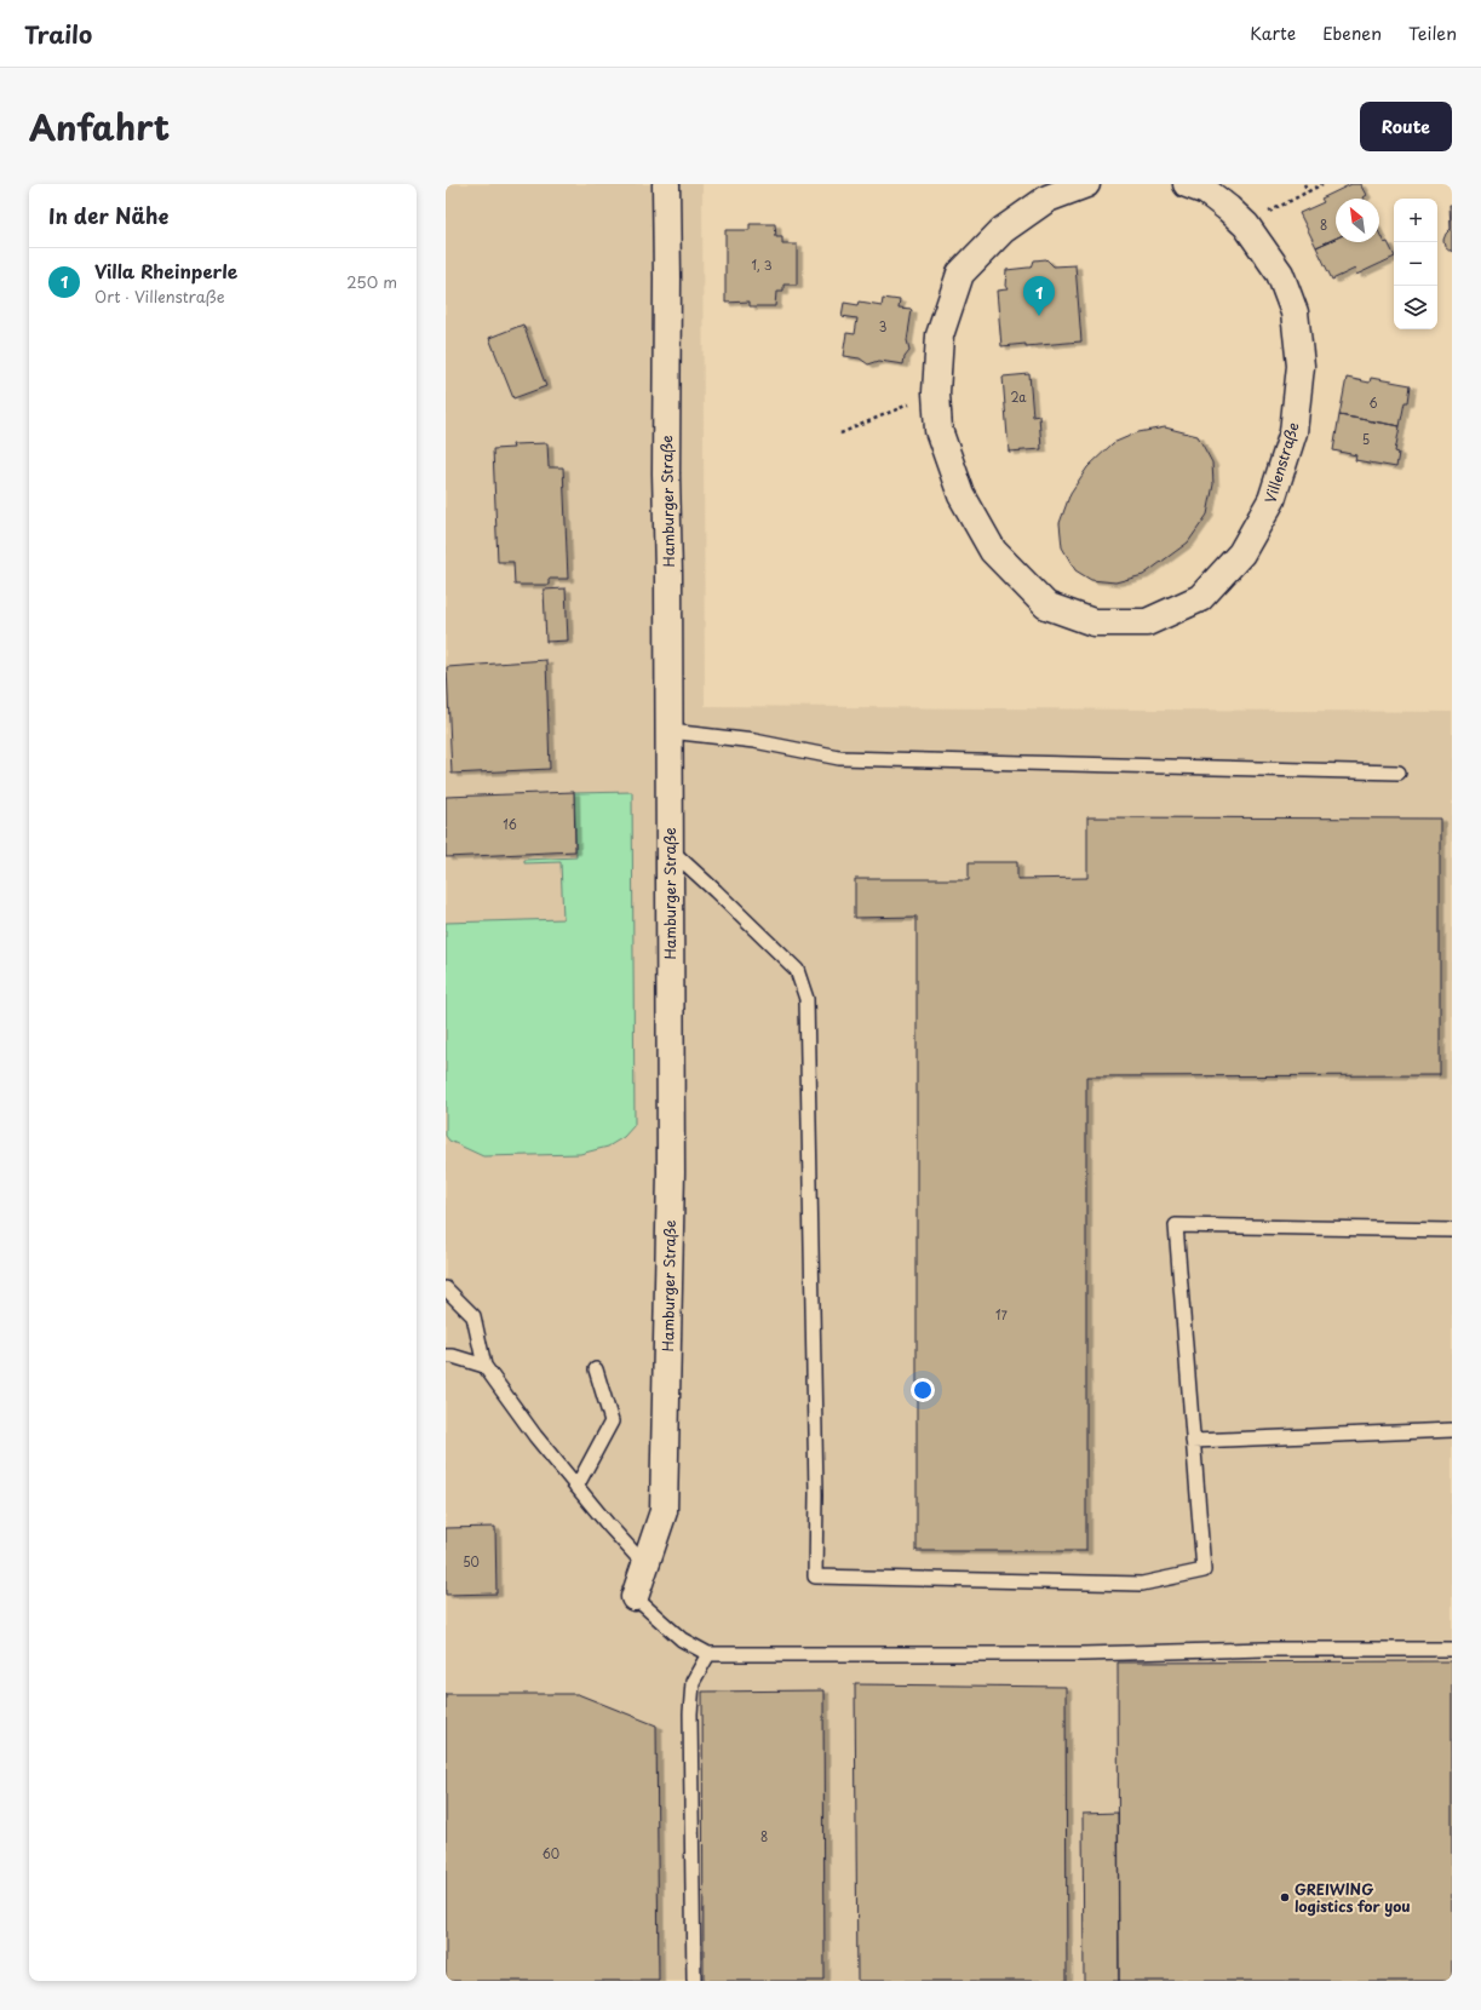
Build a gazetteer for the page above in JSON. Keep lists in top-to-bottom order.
{
  "streets": {
    "street": ["Villenstraße", "Hamburger Straße"]
  },
  "places": ["GREIWING logistics for you"],
  "house_numbers": [
    "8",
    "1, 3",
    "3",
    "2a",
    "6",
    "5",
    "16",
    "17",
    "50",
    "8",
    "60"
  ],
  "north": "top left",
  "page": {
    "header": "Trailo",
    "nav": ["Karte", "Ebenen", "Teilen"],
    "title": "Anfahrt",
    "buttons": "Route",
    "heading": "In der Nähe",
    "map_buttons": ["+", "−"],
    "list": [
      {
        "mark": "1",
        "name": "Villa Rheinperle",
        "note": "Ort · Villenstraße",
        "value": "250 m"
      }
    ],
    "pins": "1"
  }
}
